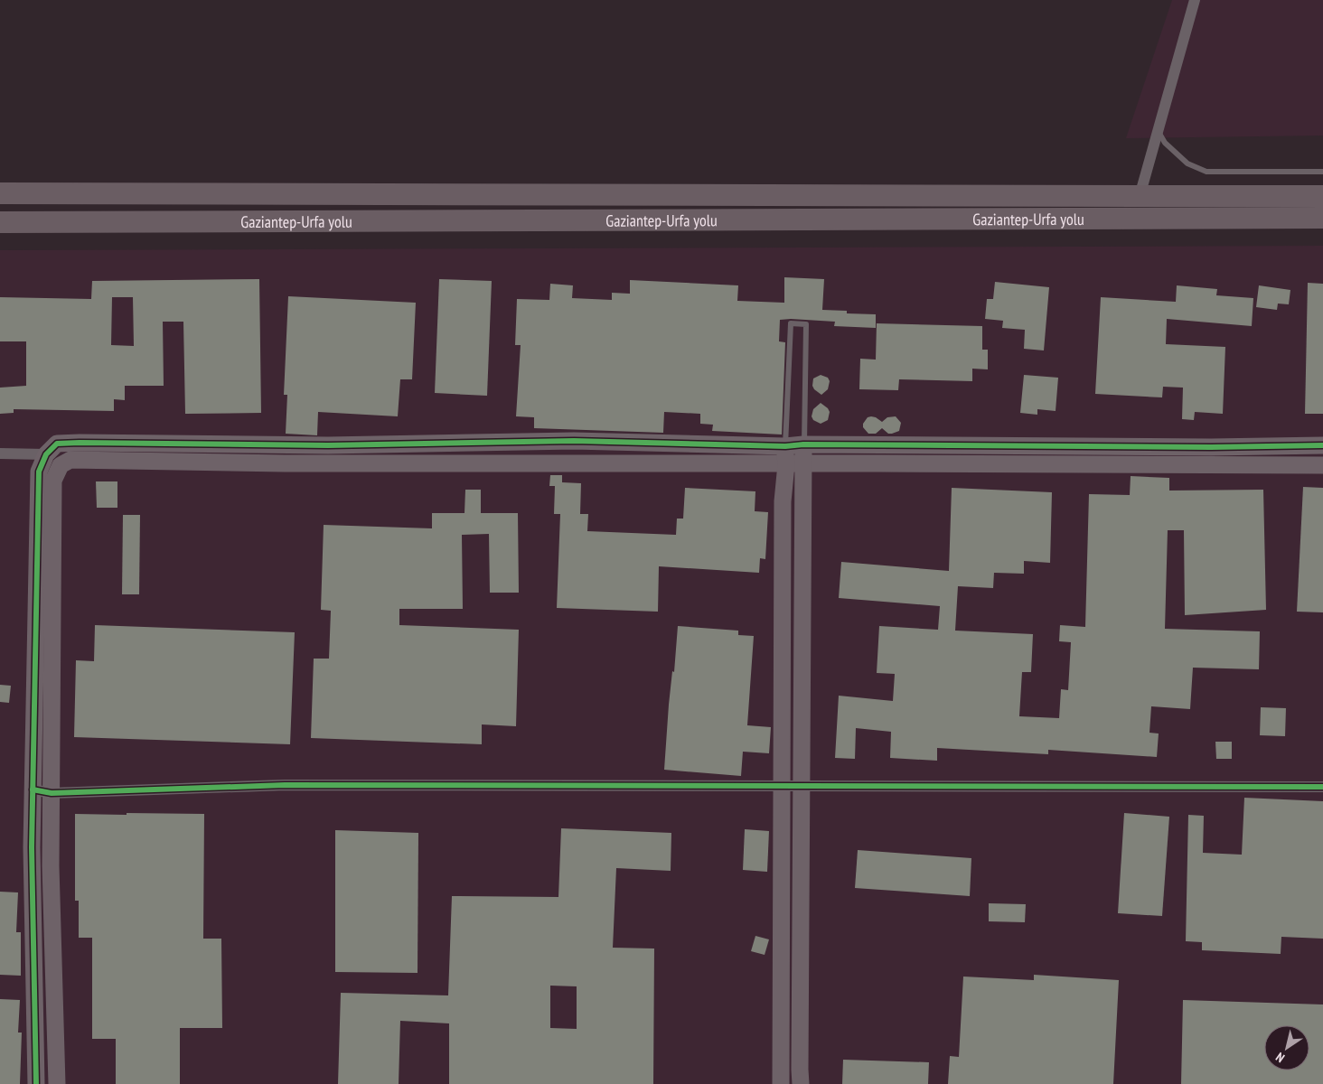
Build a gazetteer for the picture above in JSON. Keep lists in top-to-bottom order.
{
  "streets": {
    "highway": ["Gaziantep-Urfa yolu"]
  },
  "north": "bottom left"
}
